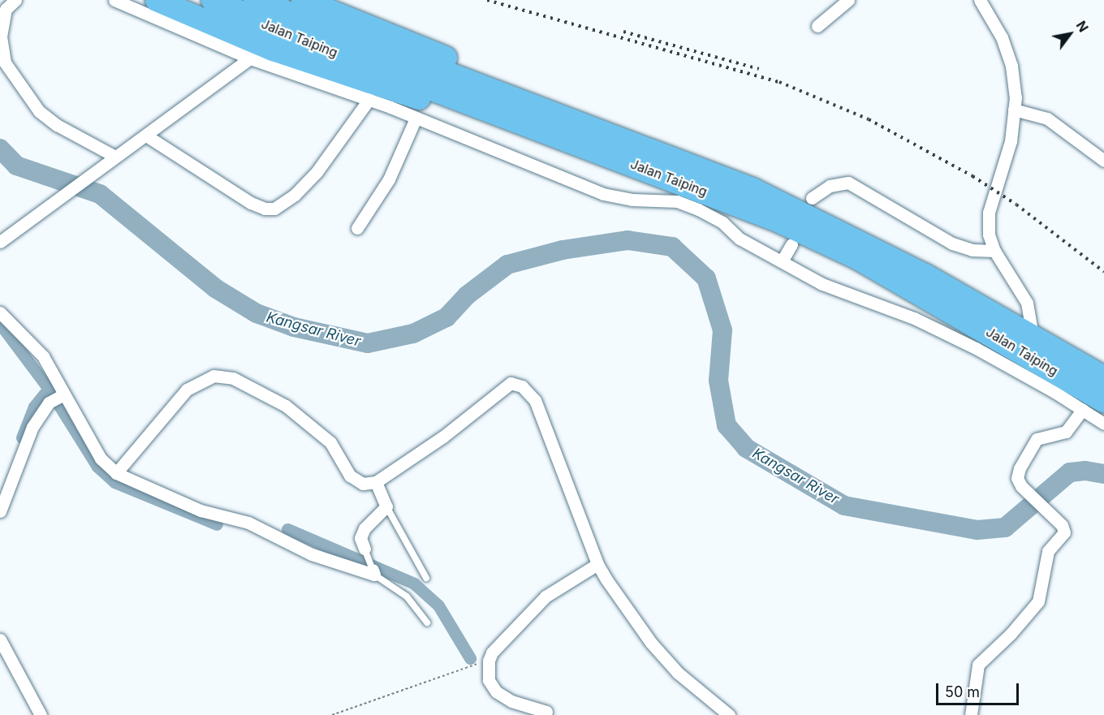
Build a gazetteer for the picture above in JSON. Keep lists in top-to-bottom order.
{
  "streets": {
    "highway": ["Jalan Taiping"]
  },
  "water": ["Kangsar River"],
  "scale_bar": "50 m",
  "north": "top right"
}
